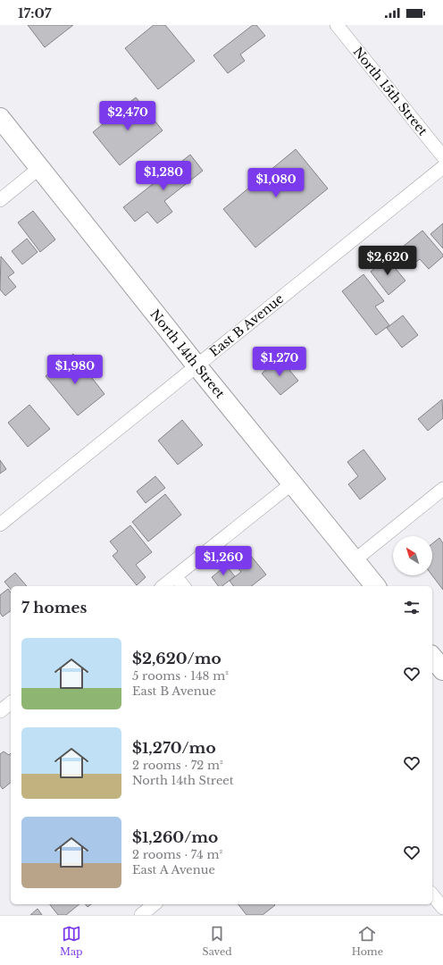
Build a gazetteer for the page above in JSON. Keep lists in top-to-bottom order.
{
  "streets": {
    "main road": ["North 14th Street"],
    "street": ["North 15th Street", "East B Avenue"]
  },
  "crossings": [
    ["East B Avenue", "North 14th Street"]
  ],
  "north": "top left",
  "page": {
    "status": "17:07",
    "price": [
      "$2,470",
      "$1,280",
      "$1,080",
      "$2,620",
      "$1,270",
      "$1,980",
      "$1,260"
    ],
    "heading": "7 homes",
    "list": [
      {
        "name": "$2,620/mo",
        "note": "5 rooms · 148 m² · East B Avenue"
      },
      {
        "name": "$1,270/mo",
        "note": "2 rooms · 72 m² · North 14th Street"
      },
      {
        "name": "$1,260/mo",
        "note": "2 rooms · 74 m² · East A Avenue"
      }
    ],
    "tabs": ["Map", "Saved", "Home"]
  }
}
